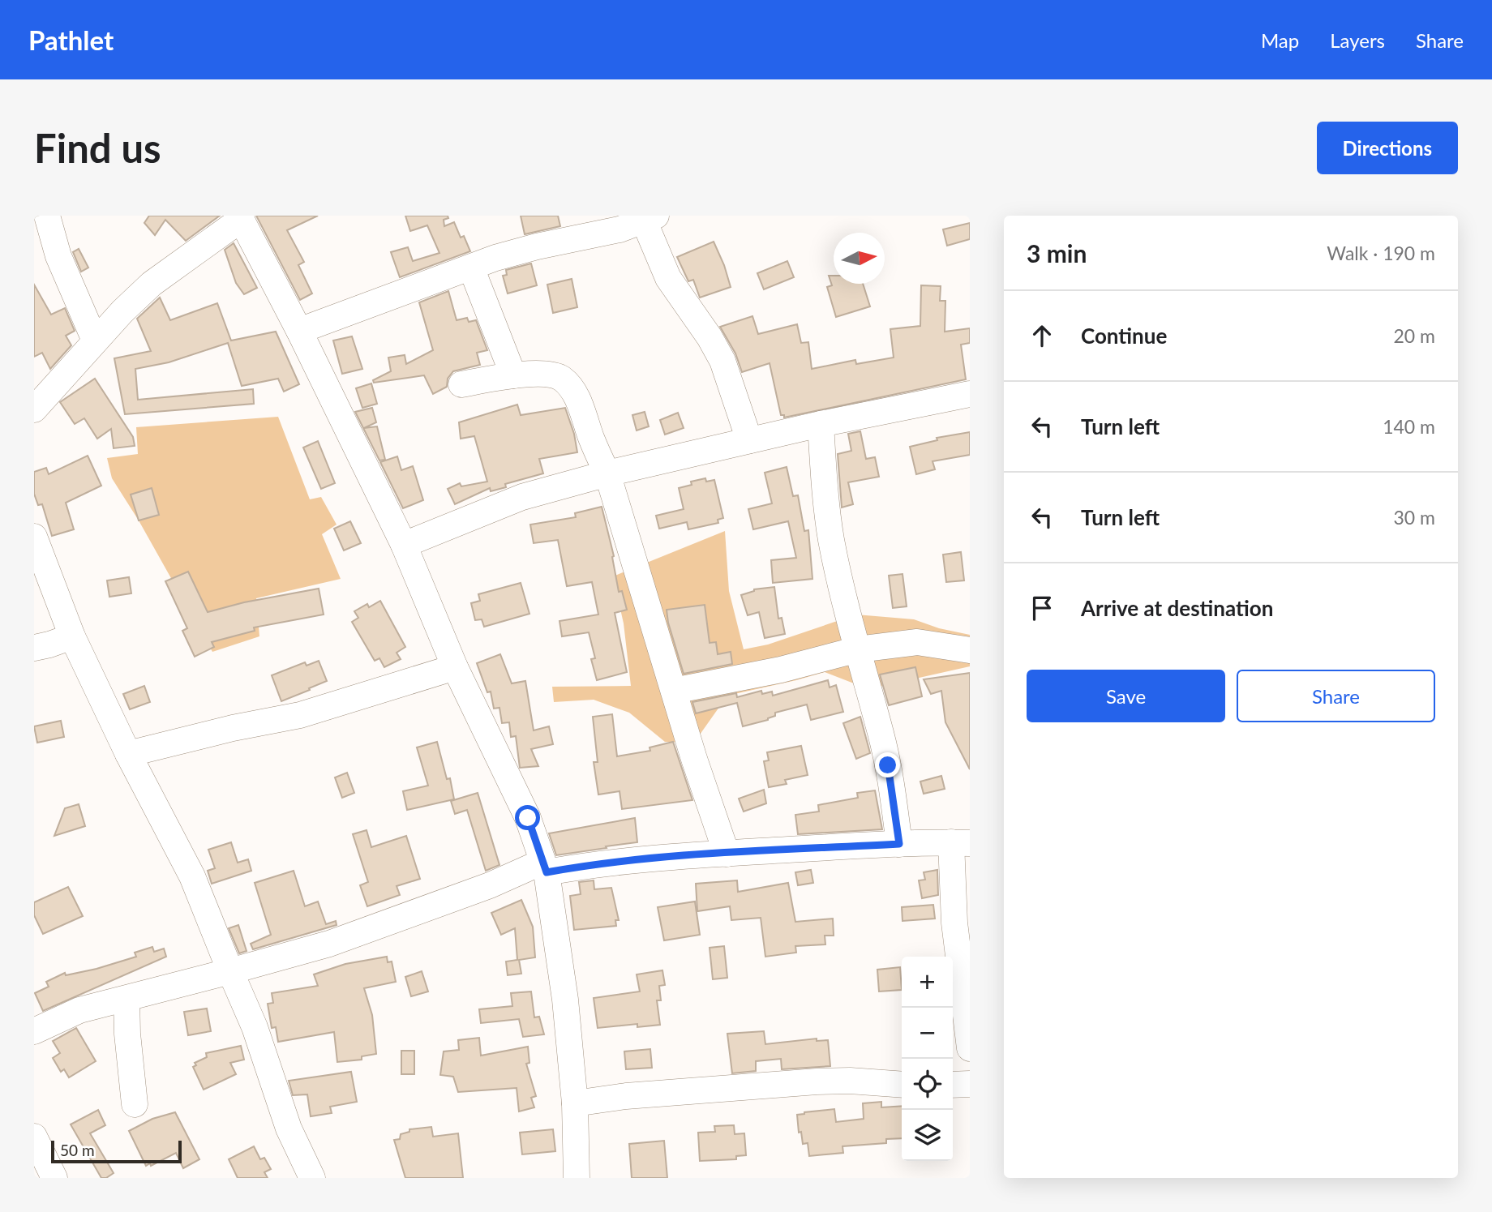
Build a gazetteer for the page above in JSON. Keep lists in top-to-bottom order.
{
  "scale_bar": "50 m",
  "north": "right",
  "page": {
    "header": "Pathlet",
    "nav": ["Map", "Layers", "Share"],
    "buttons": [
      "Directions",
      ["Save", "Share"]
    ],
    "title": "Find us",
    "heading": ["3 min", "Walk · 190 m"],
    "list": [
      ["Continue", "20 m"],
      ["Turn left", "140 m"],
      ["Turn left", "30 m"],
      "Arrive at destination"
    ],
    "map_buttons": ["+", "−"],
    "scale": "50 m"
  }
}
